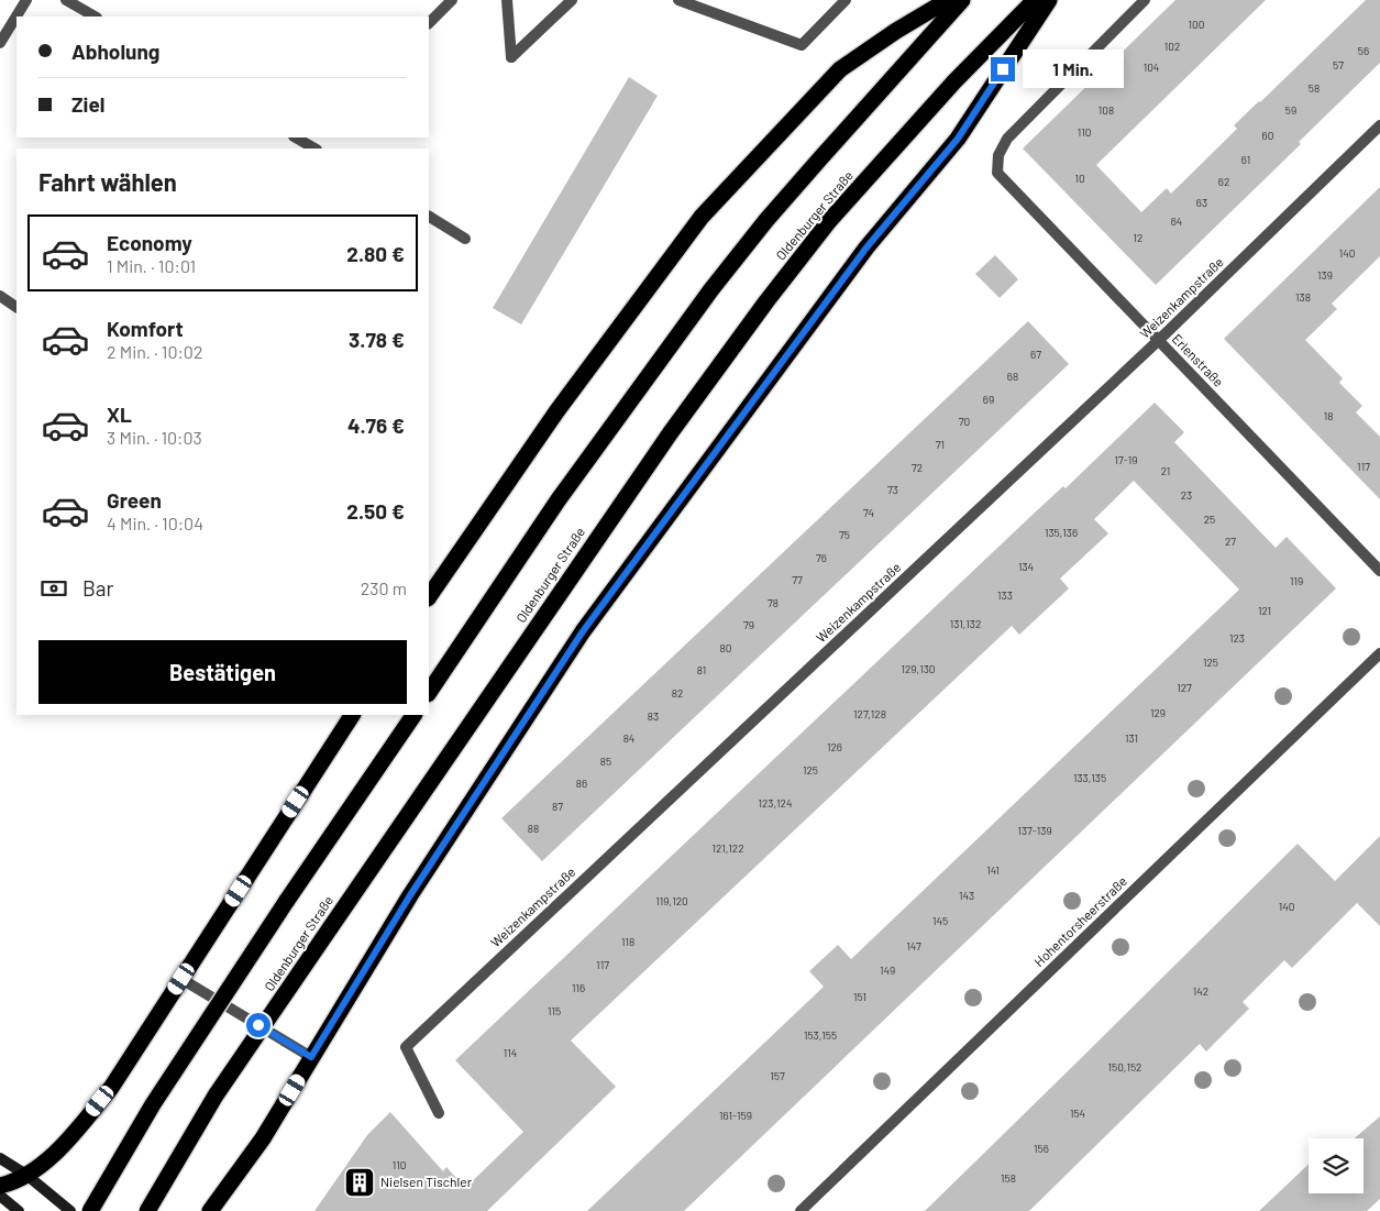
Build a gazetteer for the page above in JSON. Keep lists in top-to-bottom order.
{
  "streets": {
    "highway": ["Oldenburger Straße"],
    "street": ["Weizenkampstraße", "Erlenstraße", "Hohentorsheerstraße"]
  },
  "crossings": [
    ["Weizenkampstraße", "Erlenstraße"]
  ],
  "places": {
    "building": ["Nielsen Tischler"]
  },
  "house_numbers": [
    "100",
    "102",
    "56",
    "57",
    "104",
    "58",
    "108",
    "59",
    "110",
    "60",
    "61",
    "10",
    "62",
    "63",
    "64",
    "12",
    "140",
    "139",
    "138",
    "67",
    "68",
    "69",
    "18",
    "70",
    "71",
    "17-19",
    "117",
    "72",
    "21",
    "73",
    "23",
    "74",
    "25",
    "135,136",
    "75",
    "27",
    "76",
    "134",
    "77",
    "119",
    "133",
    "78",
    "121",
    "131,132",
    "79",
    "123",
    "80",
    "125",
    "129,130",
    "81",
    "127",
    "82",
    "129",
    "127,128",
    "83",
    "84",
    "131",
    "126",
    "85",
    "125",
    "133,135",
    "86",
    "123,124",
    "87",
    "88",
    "137-139",
    "121,122",
    "141",
    "143",
    "119,120",
    "140",
    "145",
    "118",
    "147",
    "117",
    "149",
    "116",
    "142",
    "151",
    "115",
    "153,155",
    "114",
    "150,152",
    "157",
    "154",
    "161-159",
    "156",
    "110",
    "158"
  ],
  "page": {
    "banner": ["Abholung", "Ziel"],
    "bubble": "1 Min.",
    "heading": "Fahrt wählen",
    "list": [
      {
        "name": "Economy",
        "note": "1 Min. · 10:01",
        "value": "2.80 €"
      },
      {
        "name": "Komfort",
        "note": "2 Min. · 10:02",
        "value": "3.78 €"
      },
      {
        "name": "XL",
        "note": "3 Min. · 10:03",
        "value": "4.76 €"
      },
      {
        "name": "Green",
        "note": "4 Min. · 10:04",
        "value": "2.50 €"
      }
    ],
    "pay": ["Bar", "230 m"],
    "buttons": "Bestätigen"
  }
}
